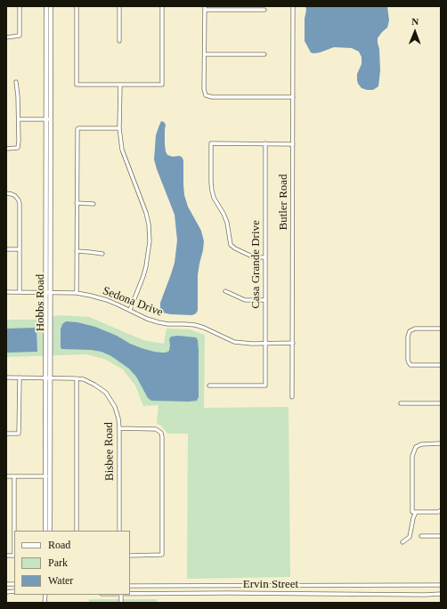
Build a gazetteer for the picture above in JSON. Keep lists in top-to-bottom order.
{
  "streets": {
    "street": [
      "Butler Road",
      "Casa Grande Drive",
      "Sedona Drive",
      "Hobbs Road",
      "Bisbee Road",
      "Ervin Street"
    ]
  },
  "crossings": [
    ["Butler Road", "Sedona Drive"],
    ["Casa Grande Drive", "Sedona Drive"],
    ["Sedona Drive", "Hobbs Road"],
    ["Hobbs Road", "Bisbee Road"]
  ],
  "legend": ["Road", "Park", "Water"],
  "north": "top"
}
